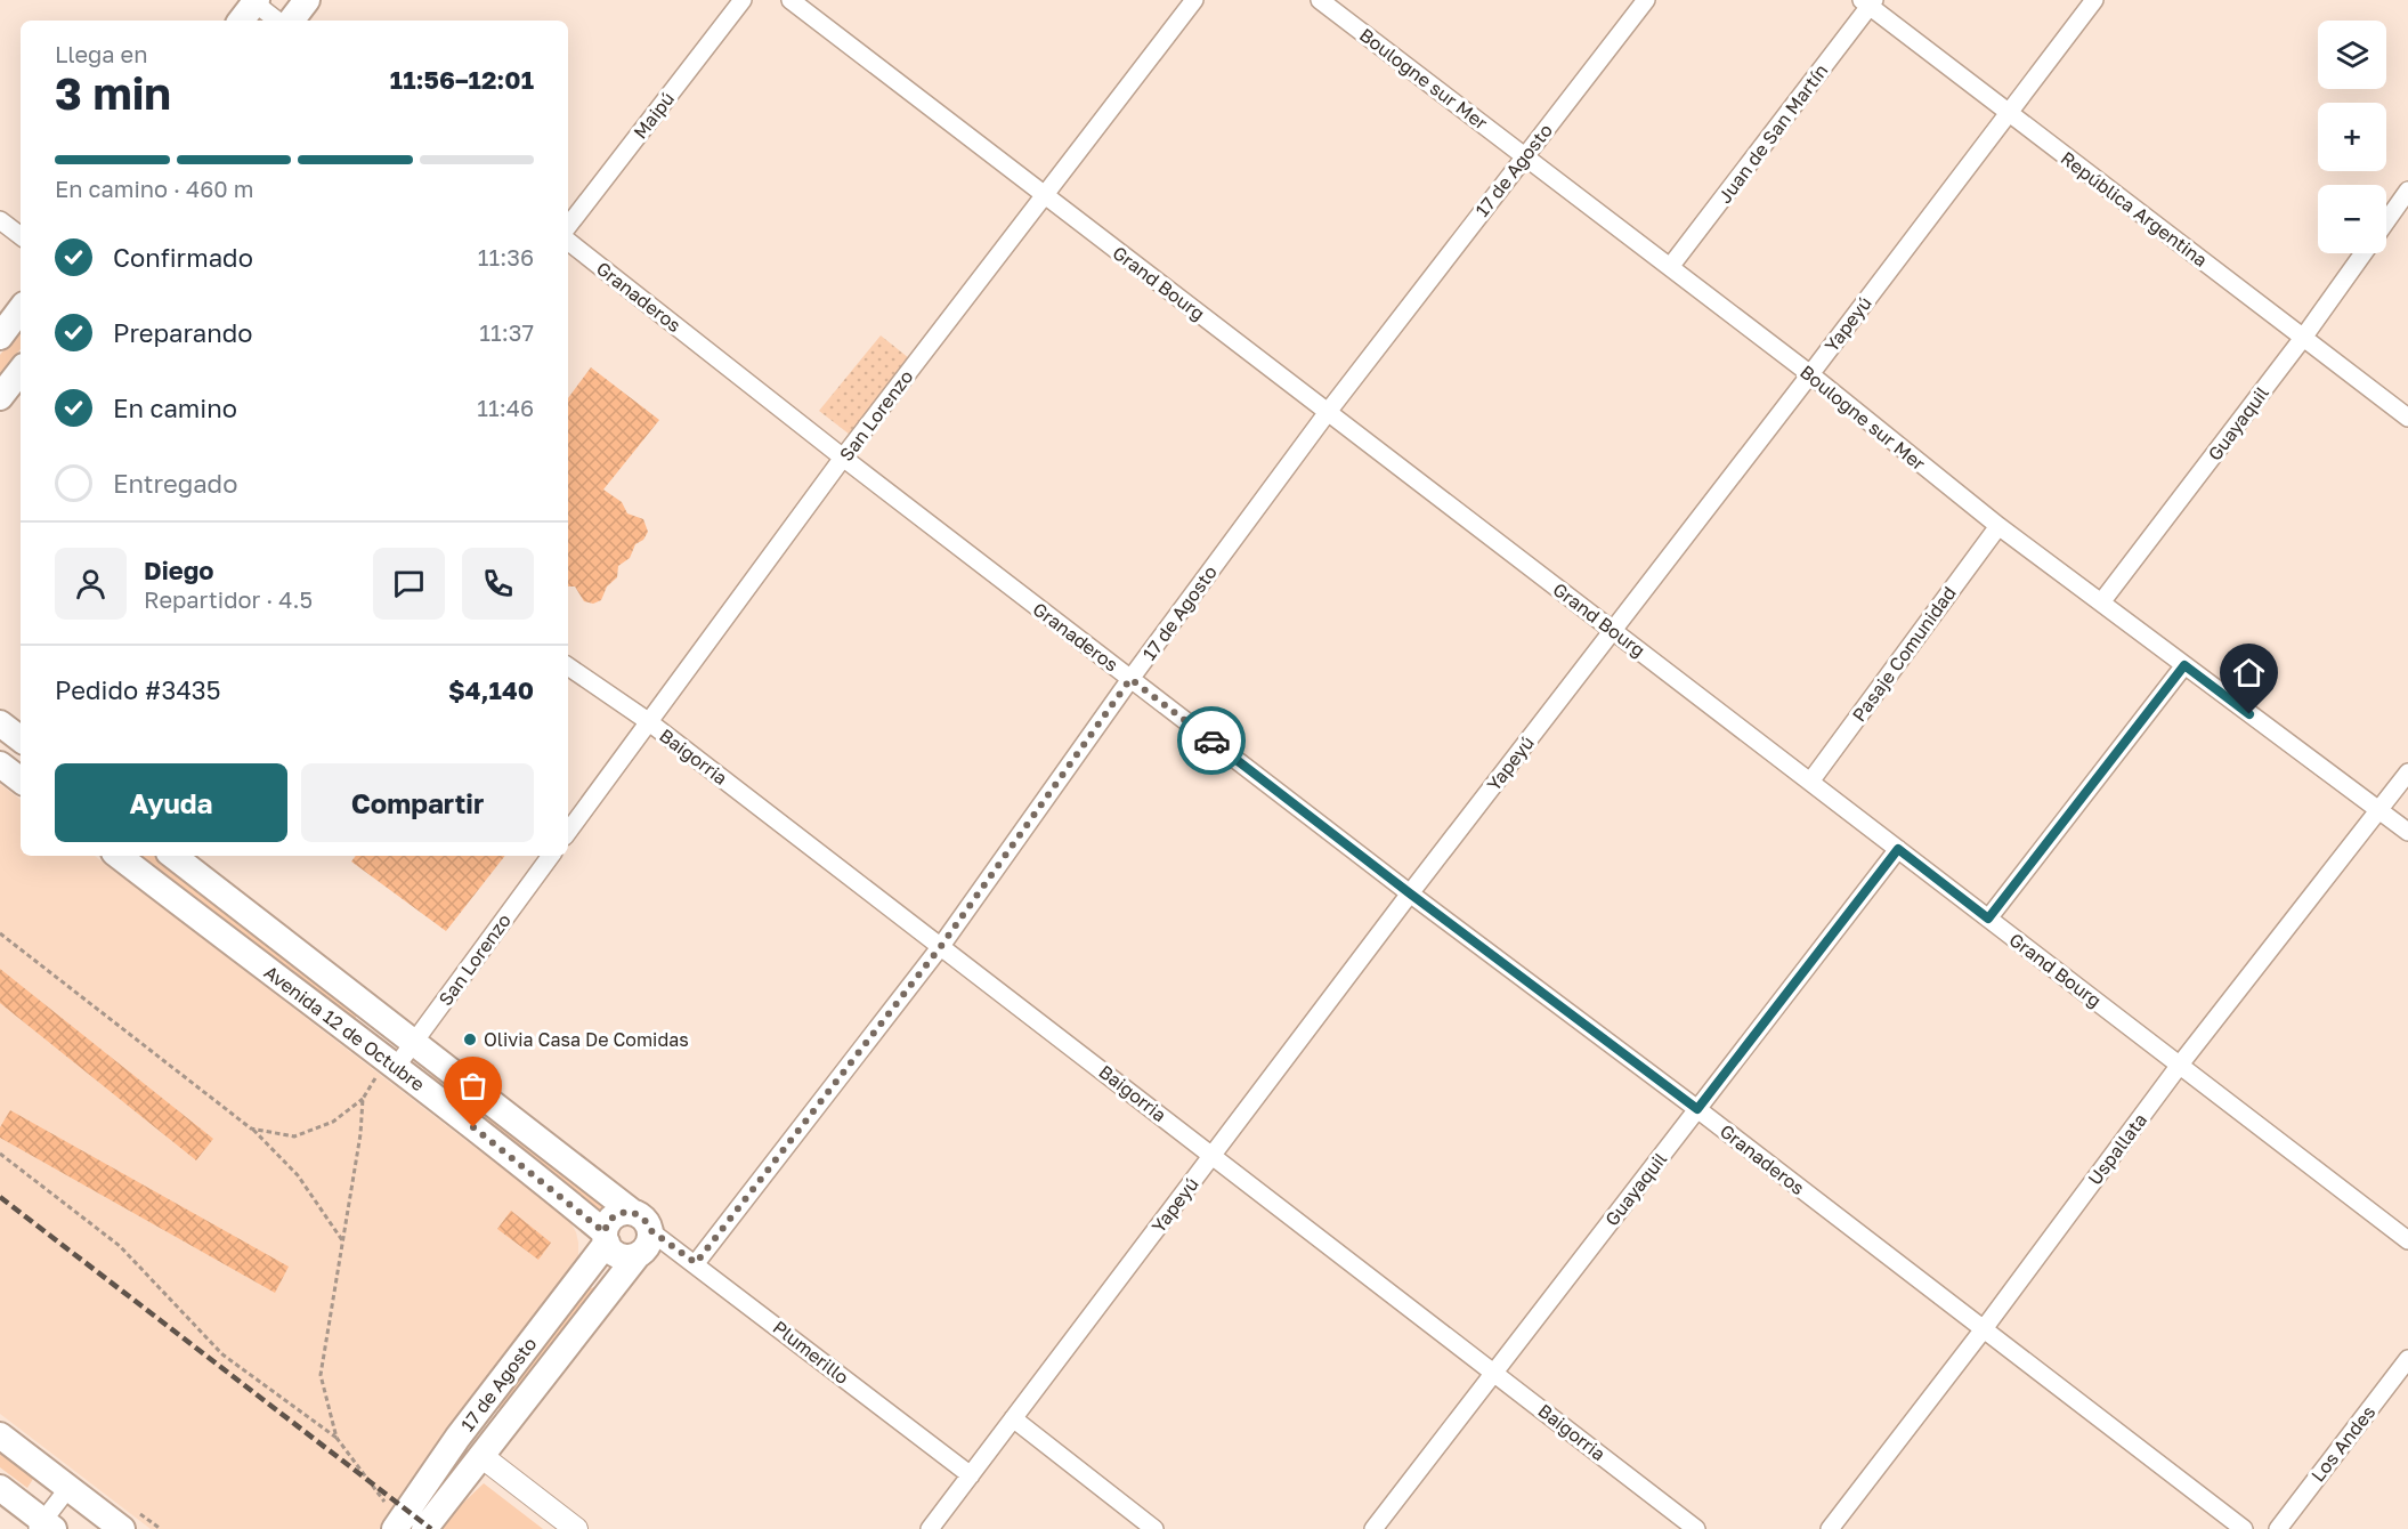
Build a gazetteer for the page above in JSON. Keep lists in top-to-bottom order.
{
  "streets": {
    "main road": ["17 de Agosto", "Avenida 12 de Octubre"],
    "street": [
      "Boulogne sur Mer",
      "Maipú",
      "Juan de San Martín",
      "República Argentina",
      "Grand Bourg",
      "Granaderos",
      "Yapeyú",
      "San Lorenzo",
      "Guayaquil",
      "Pasaje Comunidad",
      "Baigorria",
      "Uspallata",
      "Plumerillo",
      "Los Andes"
    ]
  },
  "crossings": [
    ["Boulogne sur Mer", "Juan de San Martín"],
    ["Boulogne sur Mer", "17 de Agosto"],
    ["Boulogne sur Mer", "Yapeyú"],
    ["Boulogne sur Mer", "Guayaquil"],
    ["Boulogne sur Mer", "Pasaje Comunidad"],
    ["Boulogne sur Mer", "Uspallata"],
    ["Juan de San Martín", "República Argentina"],
    ["17 de Agosto", "Grand Bourg"],
    ["17 de Agosto", "Granaderos"],
    ["17 de Agosto", "Baigorria"],
    ["17 de Agosto", "Avenida 12 de Octubre"],
    ["17 de Agosto", "Plumerillo"],
    ["República Argentina", "Yapeyú"],
    ["República Argentina", "Guayaquil"],
    ["Grand Bourg", "Yapeyú"],
    ["Grand Bourg", "San Lorenzo"],
    ["Grand Bourg", "Guayaquil"],
    ["Grand Bourg", "Pasaje Comunidad"],
    ["Grand Bourg", "Uspallata"],
    ["Granaderos", "Yapeyú"],
    ["Granaderos", "San Lorenzo"],
    ["Granaderos", "Guayaquil"],
    ["Granaderos", "Uspallata"],
    ["Yapeyú", "Baigorria"],
    ["Yapeyú", "Plumerillo"],
    ["San Lorenzo", "Baigorria"],
    ["San Lorenzo", "Avenida 12 de Octubre"],
    ["Guayaquil", "Baigorria"],
    ["Avenida 12 de Octubre", "Plumerillo"]
  ],
  "places": ["Olivia Casa De Comidas"],
  "page": {
    "map_buttons": ["+", "−"],
    "heading": ["3 min", "Llega en", "11:56–12:01"],
    "panel": [
      "Diego",
      "Repartidor · 4.5",
      "Pedido #3435",
      "$4,140"
    ],
    "bar": "En camino · 460 m",
    "list": [
      ["Confirmado", "11:36"],
      ["Preparando", "11:37"],
      ["En camino", "11:46"],
      "Entregado"
    ],
    "buttons": ["Ayuda", "Compartir"]
  }
}
